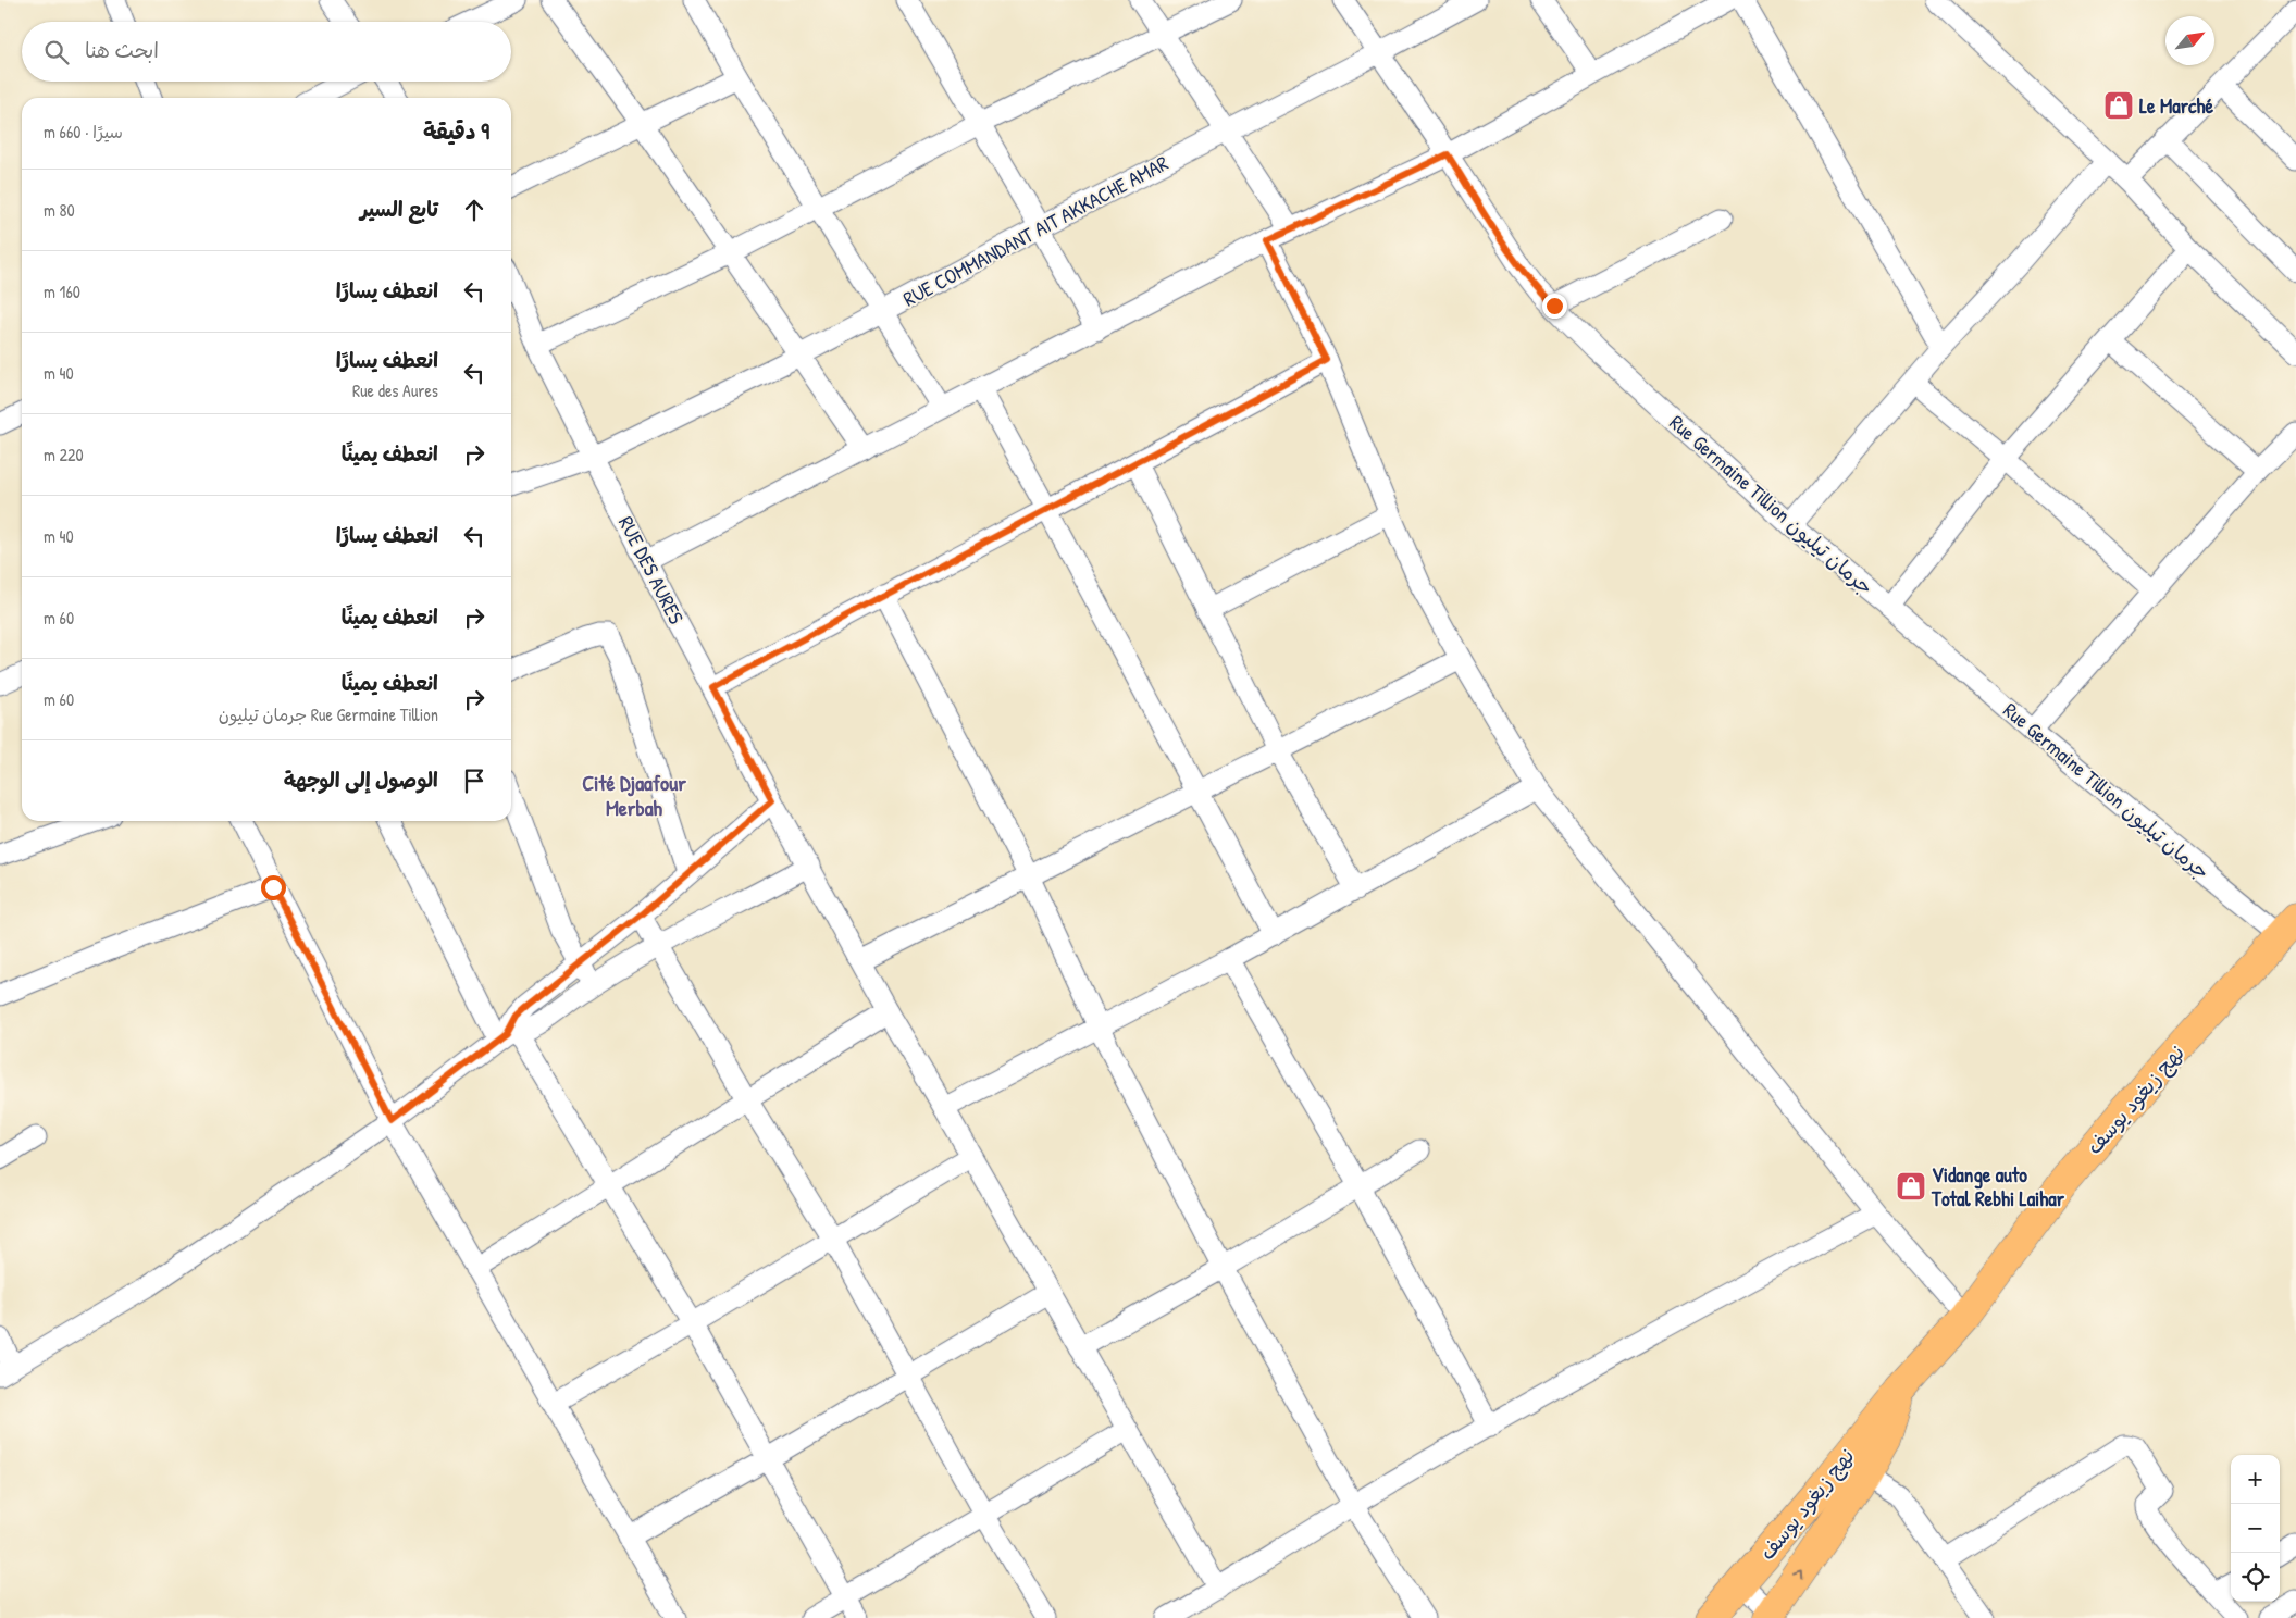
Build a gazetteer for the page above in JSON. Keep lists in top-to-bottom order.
{
  "streets": {
    "main road": ["نهج زيغود يوسف"],
    "street": ["RUE COMMANDANT AIT AKKACHE AMAR", "Rue Germaine Tillion جرمان تيليون", "RUE DES AURES"]
  },
  "crossings": [
    ["RUE COMMANDANT AIT AKKACHE AMAR", "Rue Germaine Tillion جرمان تيليون"],
    ["RUE COMMANDANT AIT AKKACHE AMAR", "RUE DES AURES"],
    ["Rue Germaine Tillion جرمان تيليون", "نهج زيغود يوسف"]
  ],
  "districts": ["Cité Djaafour Merbah"],
  "places": {
    "shop": ["Le Marché", "Vidange auto Total Rebhi Laihar"]
  },
  "north": "top right",
  "page": {
    "search": "ابحث هنا",
    "heading": ["9 دقيقة", "سيرًا · 660 m"],
    "list": [
      ["تابع السير", "80 m"],
      ["انعطف يسارًا", "160 m"],
      ["انعطف يسارًا", "Rue des Aures", "40 m"],
      ["انعطف يمينًا", "220 m"],
      ["انعطف يسارًا", "40 m"],
      ["انعطف يمينًا", "60 m"],
      ["انعطف يمينًا", "Rue Germaine Tillion جرمان تيليون", "60 m"],
      "الوصول إلى الوجهة"
    ],
    "map_buttons": ["+", "−"]
  }
}
